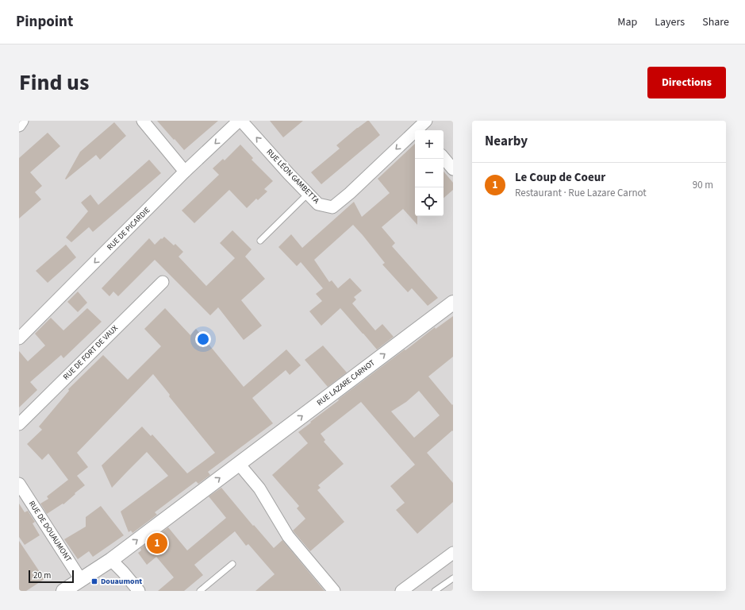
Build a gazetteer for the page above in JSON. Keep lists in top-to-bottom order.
{
  "streets": {
    "street": [
      "RUE LÉON GAMBETTA",
      "RUE DE PICARDIE",
      "RUE DE FORT DE VAUX",
      "RUE LAZARE CARNOT",
      "RUE DE DOUAUMONT"
    ]
  },
  "crossings": [
    ["RUE LÉON GAMBETTA", "RUE DE PICARDIE"],
    ["RUE LAZARE CARNOT", "RUE DE DOUAUMONT"]
  ],
  "one_way": ["RUE DE PICARDIE", "RUE LAZARE CARNOT"],
  "places": {
    "transit": ["Douaumont"]
  },
  "scale_bar": "20 m",
  "page": {
    "header": "Pinpoint",
    "nav": ["Map", "Layers", "Share"],
    "title": "Find us",
    "buttons": "Directions",
    "heading": "Nearby",
    "map_buttons": ["+", "−"],
    "list": [
      {
        "mark": "1",
        "name": "Le Coup de Coeur",
        "note": "Restaurant · Rue Lazare Carnot",
        "value": "90 m"
      }
    ],
    "pins": "1",
    "scale": "20 m"
  }
}
